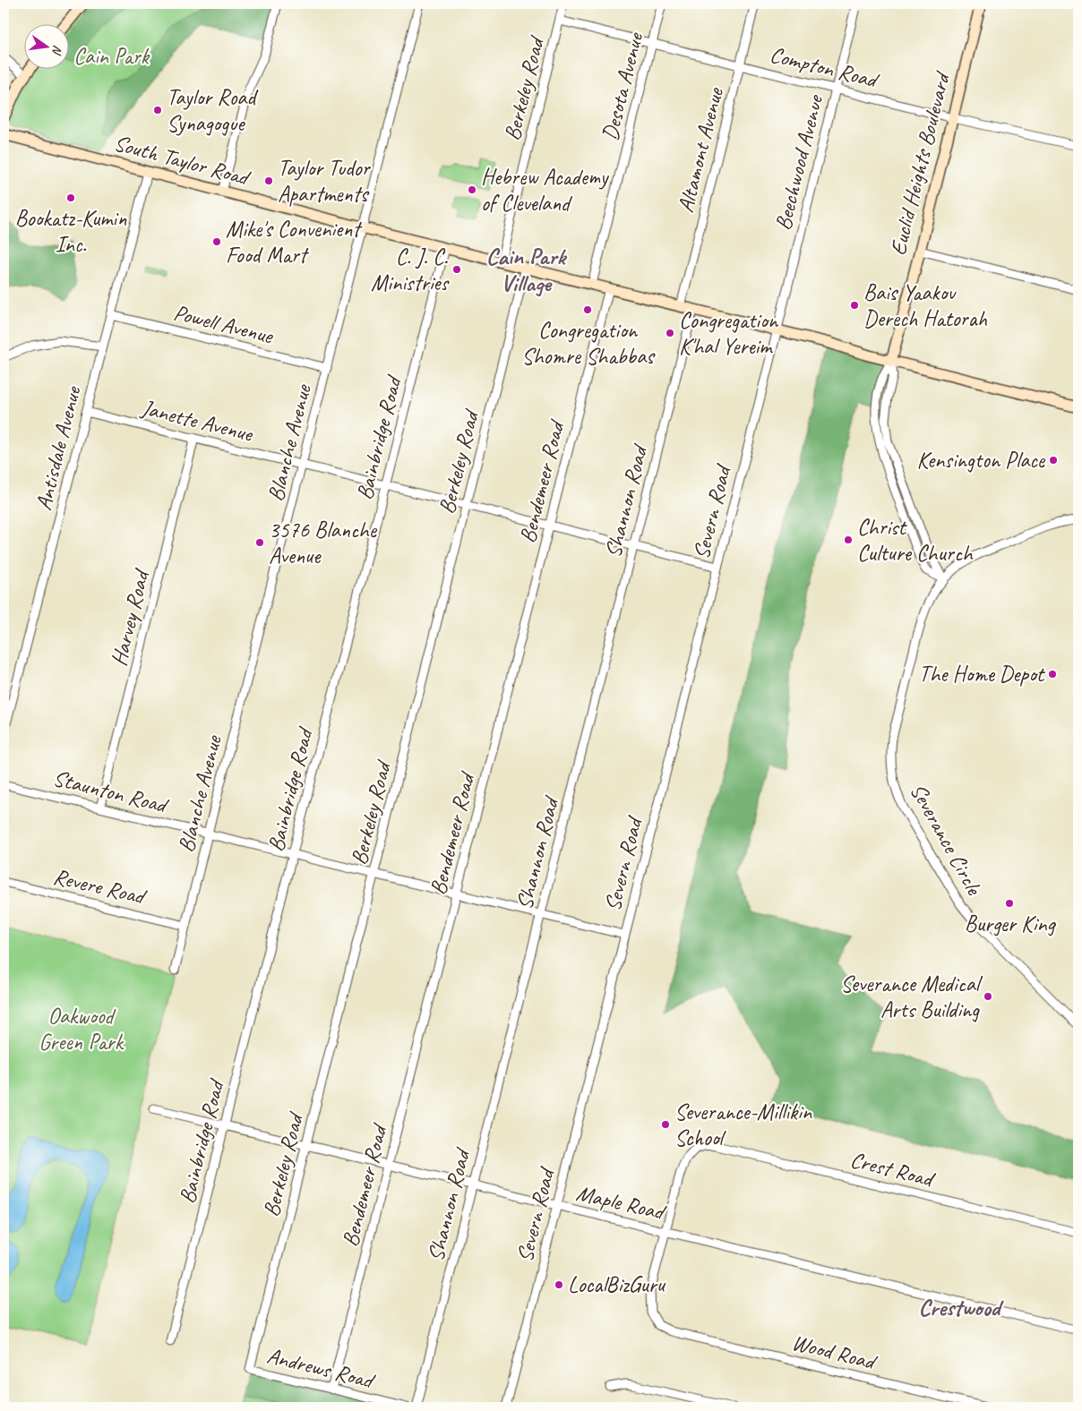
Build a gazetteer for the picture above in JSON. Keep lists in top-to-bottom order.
{
  "streets": {
    "main road": ["South Taylor Road", "Euclid Heights Boulevard"],
    "street": [
      "Compton Road",
      "Desota Avenue",
      "Berkeley Road",
      "Altamont Avenue",
      "Beechwood Avenue",
      "Powell Avenue",
      "Janette Avenue",
      "Bainbridge Road",
      "Blanche Avenue",
      "Antisdale Avenue",
      "Bendemeer Road",
      "Shannon Road",
      "Severn Road",
      "Harvey Road",
      "Staunton Road",
      "Severance Circle",
      "Revere Road",
      "Crest Road",
      "Maple Road",
      "Wood Road",
      "Andrews Road"
    ]
  },
  "crossings": [
    ["Compton Road", "Desota Avenue"],
    ["Compton Road", "Berkeley Road"],
    ["Compton Road", "Altamont Avenue"],
    ["Compton Road", "Beechwood Avenue"],
    ["Compton Road", "Euclid Heights Boulevard"],
    ["Desota Avenue", "South Taylor Road"],
    ["Berkeley Road", "South Taylor Road"],
    ["Berkeley Road", "Janette Avenue"],
    ["Berkeley Road", "Staunton Road"],
    ["Berkeley Road", "Maple Road"],
    ["Berkeley Road", "Andrews Road"],
    ["Altamont Avenue", "South Taylor Road"],
    ["South Taylor Road", "Beechwood Avenue"],
    ["South Taylor Road", "Euclid Heights Boulevard"],
    ["South Taylor Road", "Bainbridge Road"],
    ["South Taylor Road", "Blanche Avenue"],
    ["South Taylor Road", "Antisdale Avenue"],
    ["South Taylor Road", "Bendemeer Road"],
    ["South Taylor Road", "Shannon Road"],
    ["South Taylor Road", "Severn Road"],
    ["Beechwood Avenue", "Severn Road"],
    ["Powell Avenue", "Blanche Avenue"],
    ["Powell Avenue", "Antisdale Avenue"],
    ["Janette Avenue", "Bainbridge Road"],
    ["Janette Avenue", "Blanche Avenue"],
    ["Janette Avenue", "Antisdale Avenue"],
    ["Janette Avenue", "Bendemeer Road"],
    ["Janette Avenue", "Shannon Road"],
    ["Janette Avenue", "Severn Road"],
    ["Janette Avenue", "Harvey Road"],
    ["Bainbridge Road", "Staunton Road"],
    ["Bainbridge Road", "Maple Road"],
    ["Blanche Avenue", "Staunton Road"],
    ["Blanche Avenue", "Revere Road"],
    ["Bendemeer Road", "Staunton Road"],
    ["Bendemeer Road", "Maple Road"],
    ["Bendemeer Road", "Andrews Road"],
    ["Shannon Road", "Staunton Road"],
    ["Shannon Road", "Maple Road"],
    ["Severn Road", "Staunton Road"],
    ["Severn Road", "Maple Road"],
    ["Harvey Road", "Staunton Road"],
    ["Crest Road", "Maple Road"],
    ["Crest Road", "Wood Road"],
    ["Maple Road", "Wood Road"]
  ],
  "districts": ["Cain Park Village", "Crestwood"],
  "parks": ["Cain Park", "Oakwood Green Park"],
  "places": [
    "Taylor Road Synagogue",
    "Taylor Tudor Apartments",
    "Hebrew Academy of Cleveland",
    "Bookatz-Kumin Inc.",
    "Mike's Convenient Food Mart",
    "C. J. C. Ministries",
    "Bais Yaakov Derech Hatorah",
    "Congregation Shomre Shabbas",
    "Congregation K'hal Yereim",
    "Kensington Place",
    "Christ Culture Church",
    "3576 Blanche Avenue",
    "The Home Depot",
    "Burger King",
    "Severance Medical Arts Building",
    "Severance-Millikin School",
    "LocalBizGuru"
  ],
  "north": "right"
}
